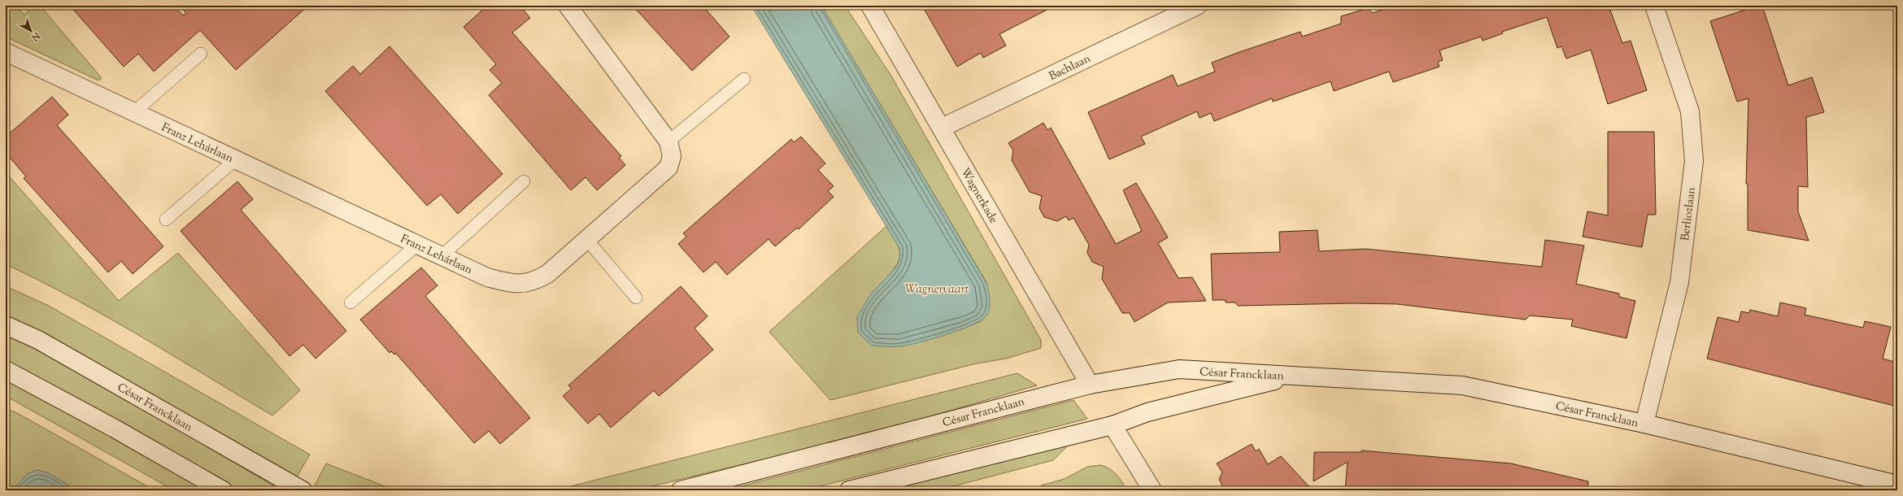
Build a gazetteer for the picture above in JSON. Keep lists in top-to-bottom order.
{
  "streets": {
    "main road": [
      "Bachlaan",
      "Franz Lehárlaan",
      "Wagnerkade",
      "Berliozlaan",
      "César Francklaan"
    ]
  },
  "crossings": [
    ["Bachlaan", "Wagnerkade"],
    ["Wagnerkade", "César Francklaan"],
    ["Berliozlaan", "César Francklaan"]
  ],
  "water": ["Wagnervaart"],
  "north": "bottom right"
}
